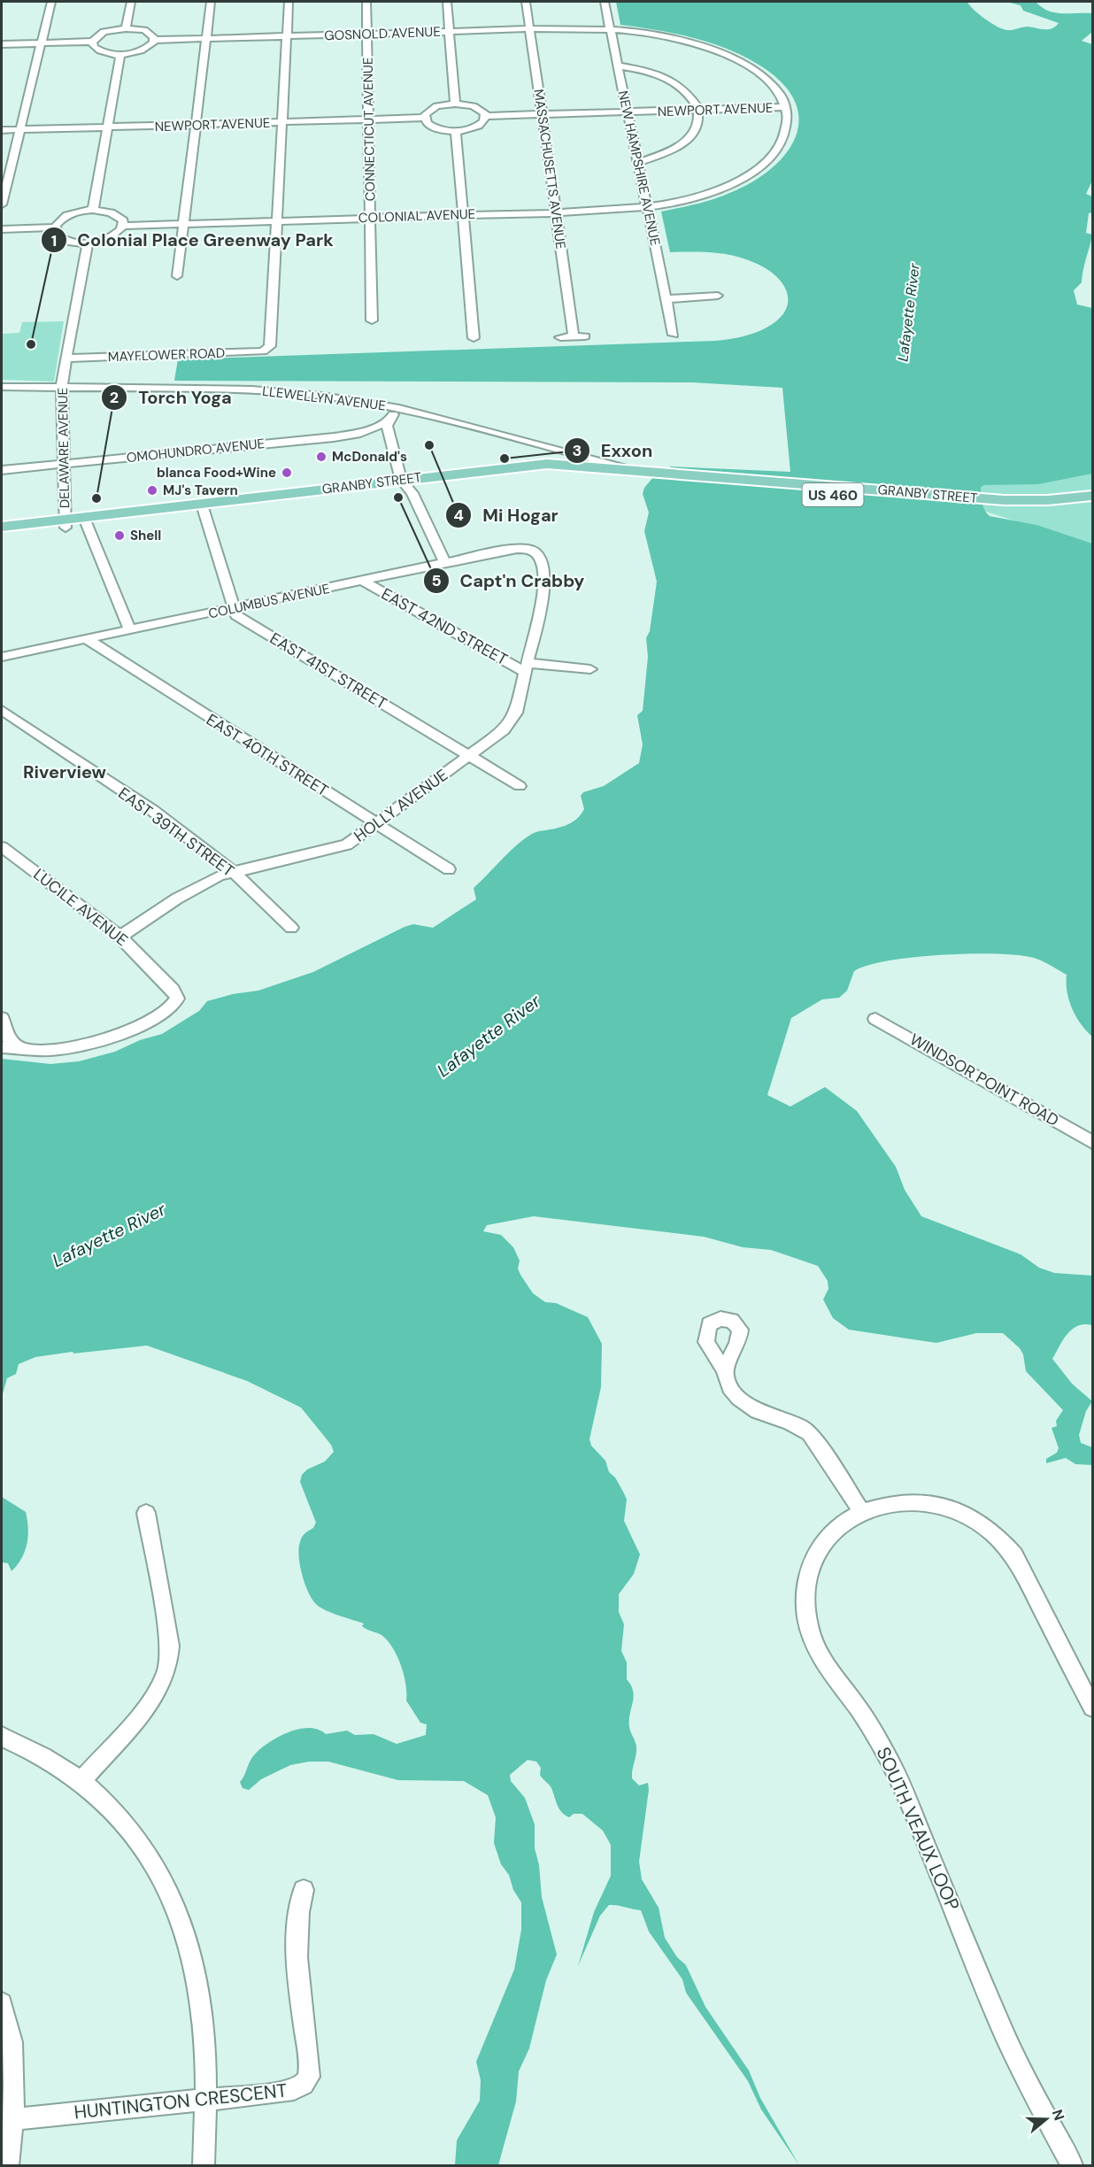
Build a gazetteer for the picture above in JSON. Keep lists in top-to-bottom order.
{
  "streets": {
    "main road": ["GRANBY STREET", "US 460"],
    "street": [
      "GOSNOLD AVENUE",
      "NEWPORT AVENUE",
      "CONNECTICUT AVENUE",
      "NEW HAMPSHIRE AVENUE",
      "MASSACHUSETTS AVENUE",
      "COLONIAL AVENUE",
      "MAYFLOWER ROAD",
      "LLEWELLYN AVENUE",
      "DELAWARE AVENUE",
      "OMOHUNDRO AVENUE",
      "COLUMBUS AVENUE",
      "EAST 42ND STREET",
      "EAST 41ST STREET",
      "EAST 40TH STREET",
      "HOLLY AVENUE",
      "EAST 39TH STREET",
      "LUCILE AVENUE",
      "WINDSOR POINT ROAD",
      "SOUTH VEAUX LOOP",
      "HUNTINGTON CRESCENT"
    ]
  },
  "crossings": [
    ["GOSNOLD AVENUE", "CONNECTICUT AVENUE"],
    ["GOSNOLD AVENUE", "NEW HAMPSHIRE AVENUE"],
    ["GOSNOLD AVENUE", "MASSACHUSETTS AVENUE"],
    ["NEWPORT AVENUE", "CONNECTICUT AVENUE"],
    ["NEWPORT AVENUE", "NEW HAMPSHIRE AVENUE"],
    ["NEWPORT AVENUE", "MASSACHUSETTS AVENUE"],
    ["CONNECTICUT AVENUE", "COLONIAL AVENUE"],
    ["NEW HAMPSHIRE AVENUE", "COLONIAL AVENUE"],
    ["MASSACHUSETTS AVENUE", "COLONIAL AVENUE"],
    ["COLONIAL AVENUE", "MAYFLOWER ROAD"],
    ["MAYFLOWER ROAD", "DELAWARE AVENUE"],
    ["LLEWELLYN AVENUE", "DELAWARE AVENUE"],
    ["LLEWELLYN AVENUE", "GRANBY STREET"],
    ["DELAWARE AVENUE", "OMOHUNDRO AVENUE"],
    ["DELAWARE AVENUE", "GRANBY STREET"],
    ["COLUMBUS AVENUE", "EAST 42ND STREET"],
    ["COLUMBUS AVENUE", "EAST 41ST STREET"],
    ["COLUMBUS AVENUE", "EAST 40TH STREET"],
    ["COLUMBUS AVENUE", "HOLLY AVENUE"],
    ["EAST 42ND STREET", "HOLLY AVENUE"],
    ["EAST 41ST STREET", "HOLLY AVENUE"],
    ["EAST 40TH STREET", "HOLLY AVENUE"],
    ["HOLLY AVENUE", "EAST 39TH STREET"],
    ["HOLLY AVENUE", "LUCILE AVENUE"]
  ],
  "districts": ["Riverview"],
  "water": ["Lafayette River"],
  "places": [
    "Colonial Place Greenway Park",
    "Mi Hogar",
    "McDonald's",
    "Exxon",
    "blanca Food+Wine",
    "MJ's Tavern",
    "Capt'n Crabby",
    "Torch Yoga",
    "Shell"
  ],
  "north": "right"
}
